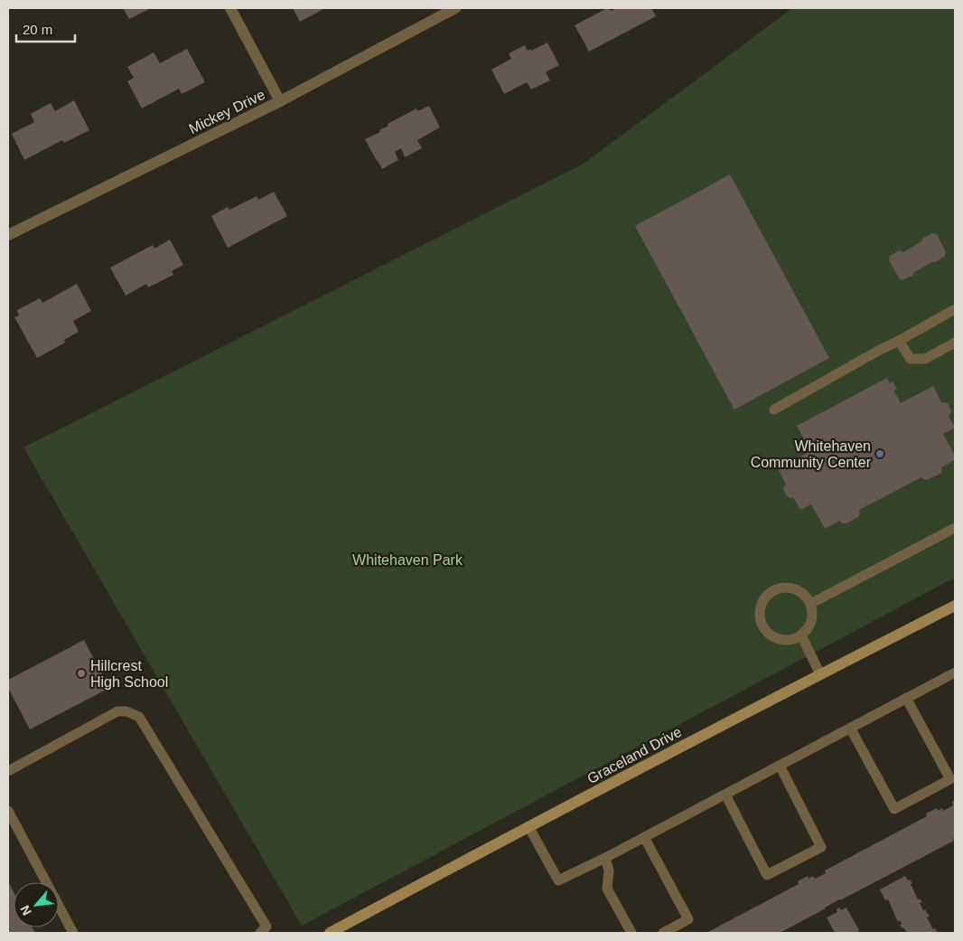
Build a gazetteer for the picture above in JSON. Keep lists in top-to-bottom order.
{
  "streets": {
    "street": ["Mickey Drive", "Graceland Drive"]
  },
  "parks": ["Whitehaven Park"],
  "places": ["Whitehaven Community Center", "Hillcrest High School"],
  "scale_bar": "20 m",
  "north": "bottom left"
}
